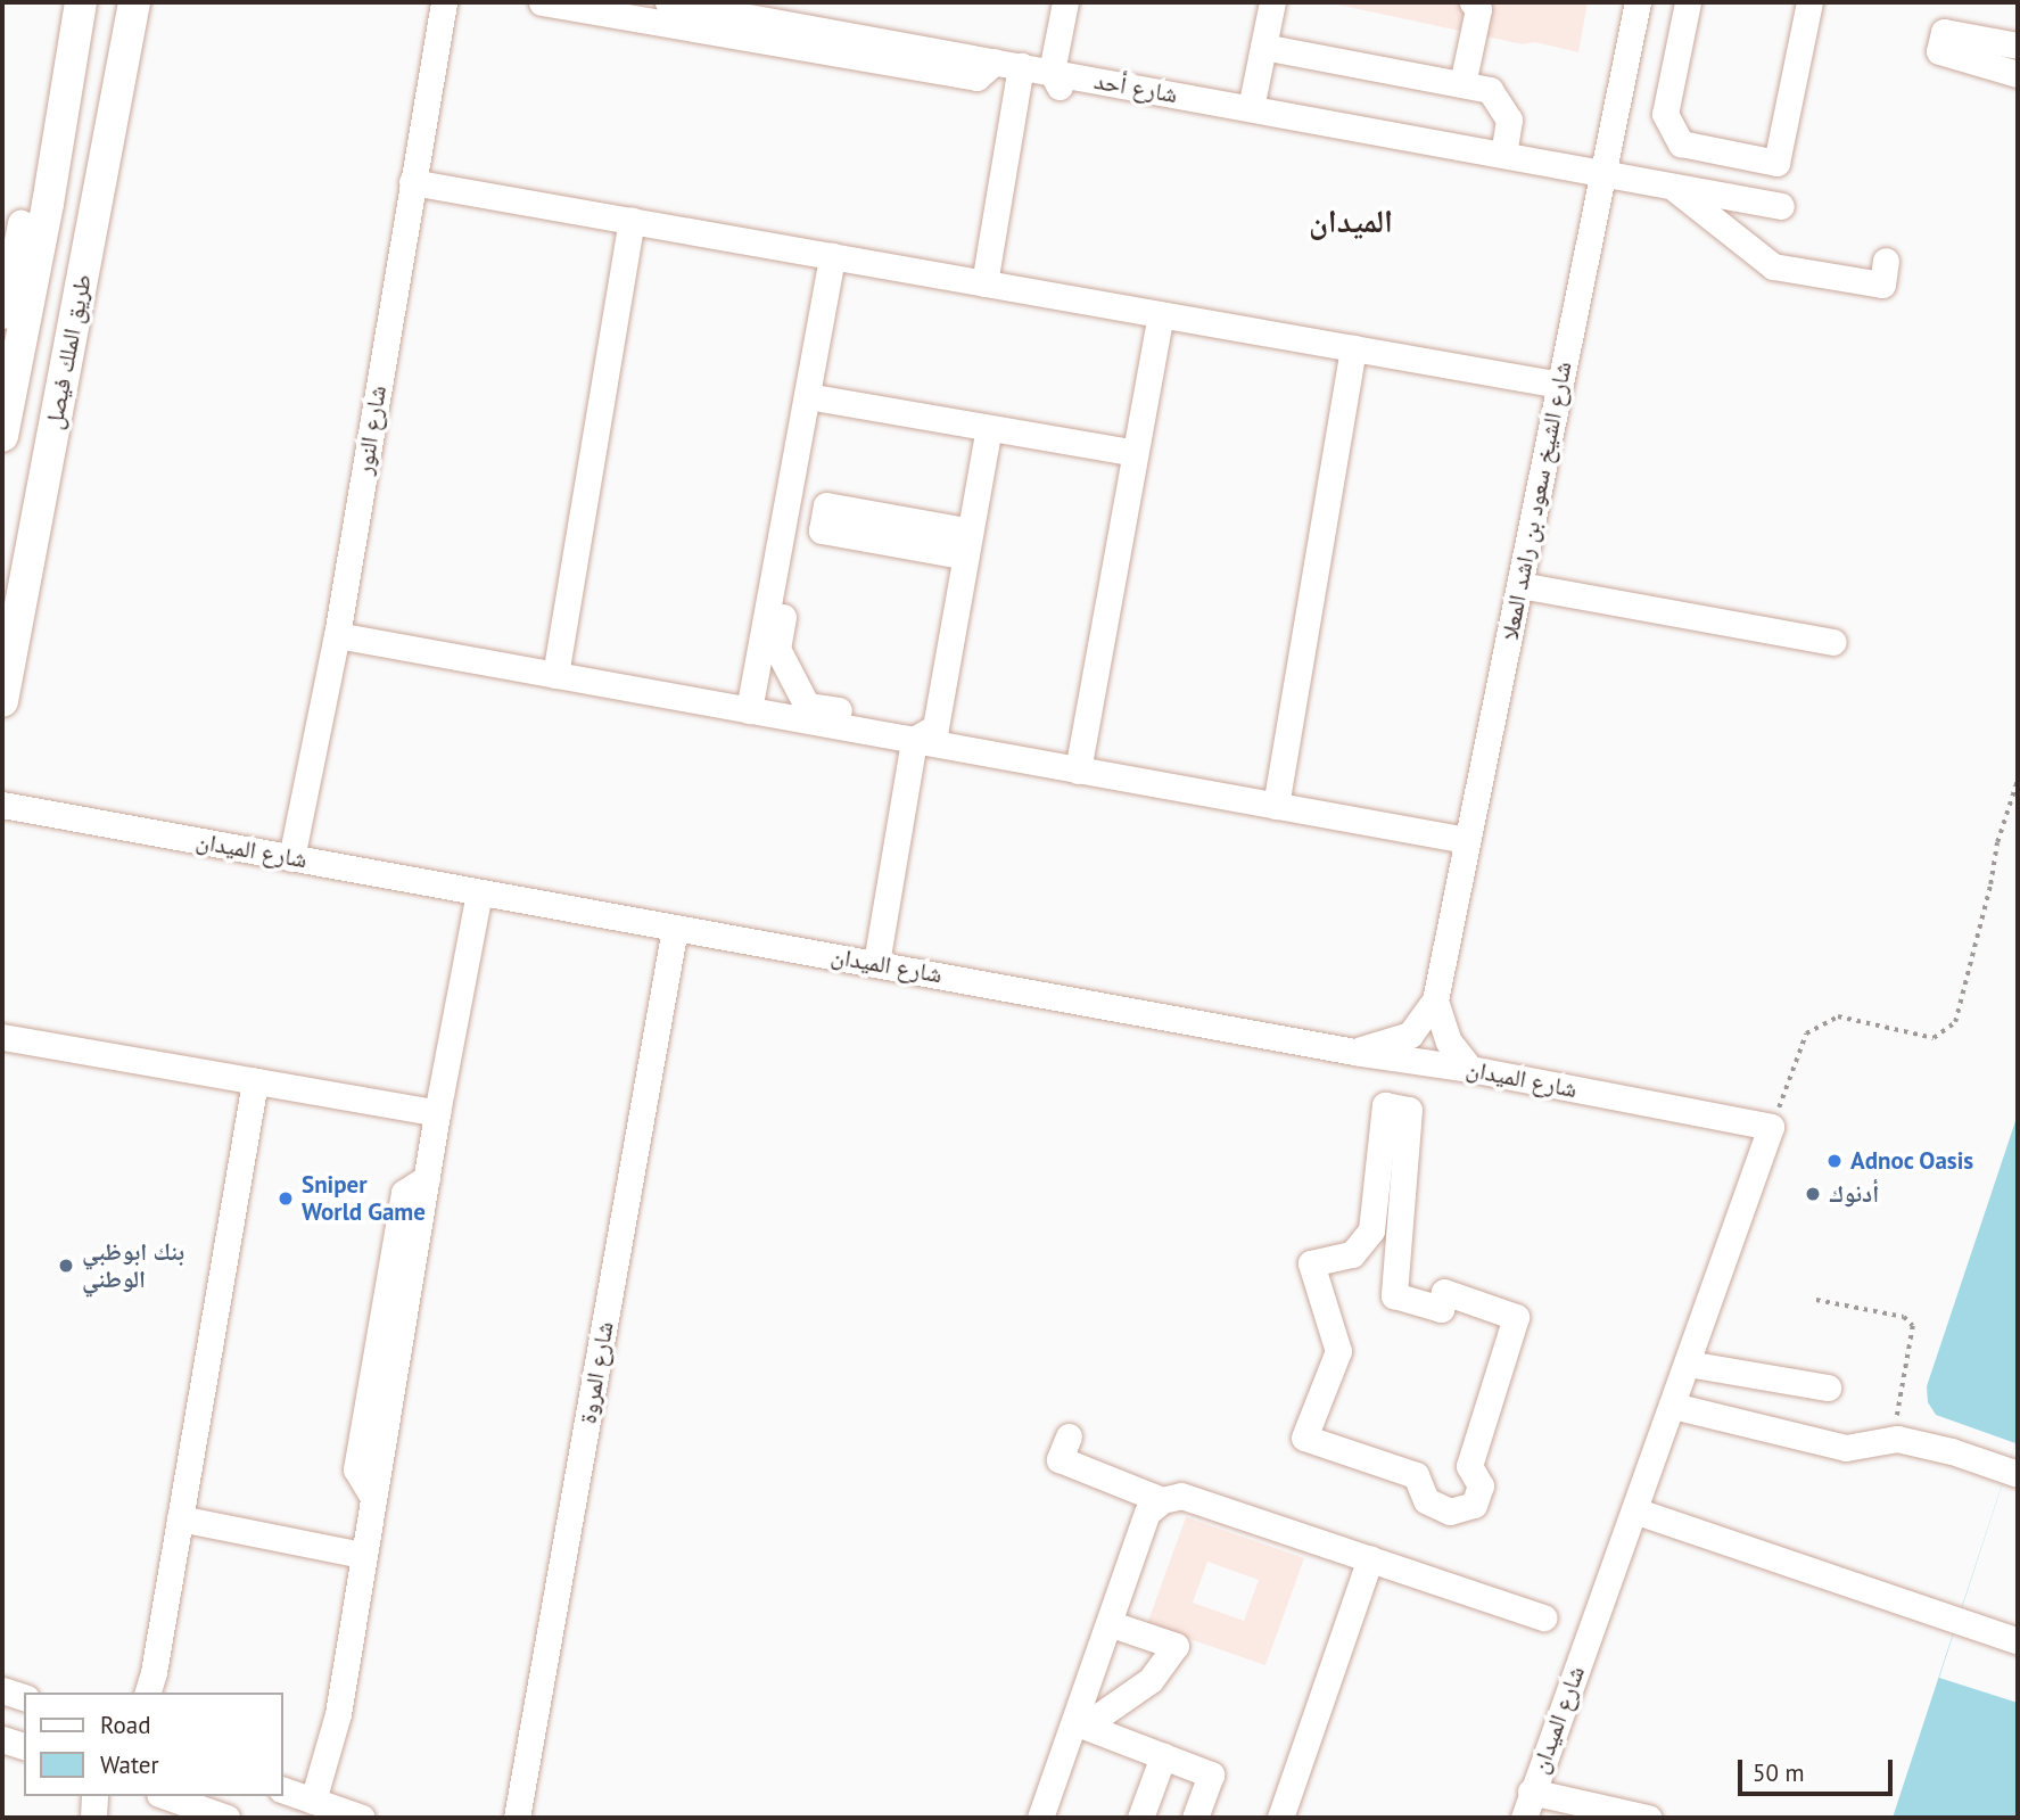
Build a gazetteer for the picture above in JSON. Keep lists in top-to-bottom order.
{
  "streets": {
    "main road": ["طريق الملك فيصل"],
    "street": [
      "شارع أحد",
      "شارع النور",
      "شارع الشيخ سعود بن راشد المعلا",
      "شارع الميدان",
      "شارع المروة"
    ]
  },
  "crossings": [
    ["شارع أحد", "شارع الشيخ سعود بن راشد المعلا"],
    ["شارع النور", "شارع الميدان"],
    ["شارع الشيخ سعود بن راشد المعلا", "شارع الميدان"],
    ["شارع الميدان", "شارع المروة"]
  ],
  "districts": ["الميدان"],
  "places": [
    "Adnoc Oasis",
    "أدنوك",
    "Sniper World Game",
    "بنك ابوظبي الوطني"
  ],
  "legend": ["Road", "Water"],
  "scale_bar": "50 m"
}
